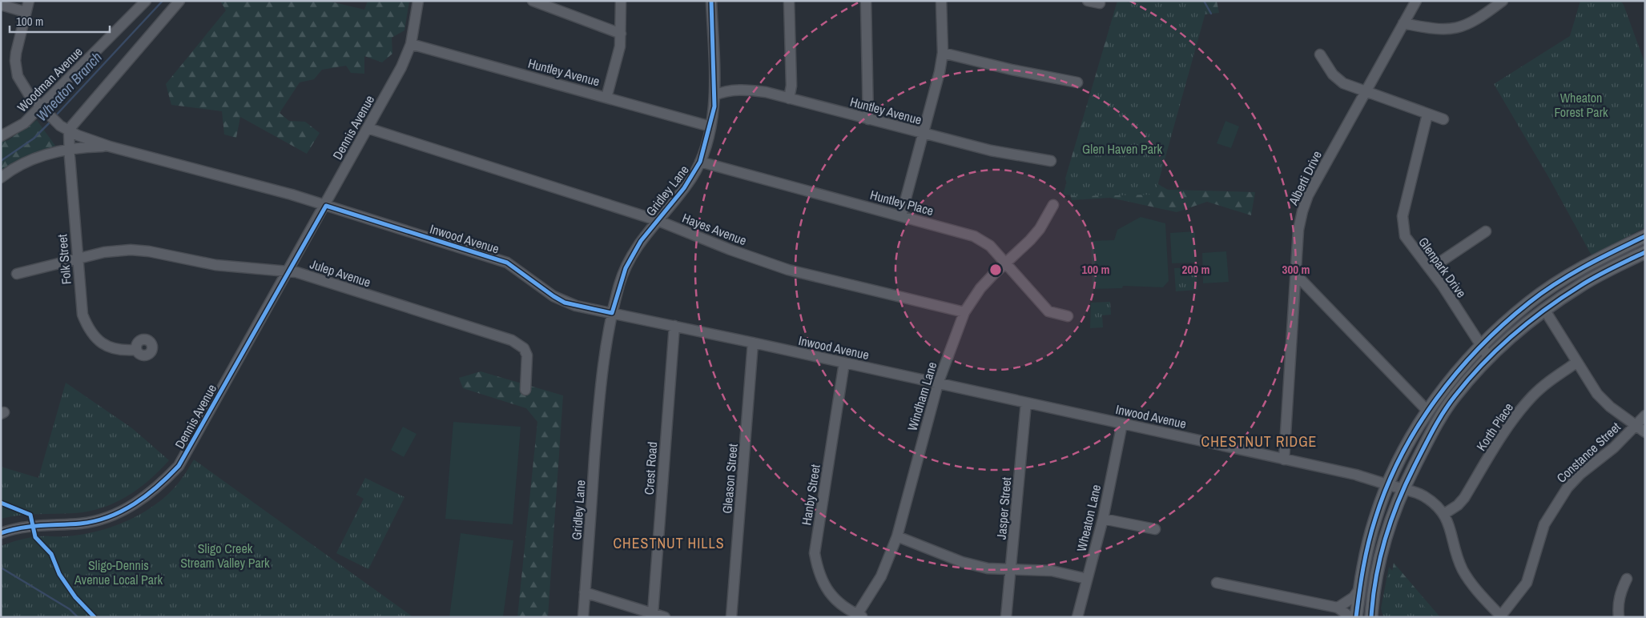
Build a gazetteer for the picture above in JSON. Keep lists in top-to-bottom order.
{
  "streets": {
    "street": [
      "Huntley Avenue",
      "Woodman Avenue",
      "Dennis Avenue",
      "Alberti Drive",
      "Gridley Lane",
      "Huntley Place",
      "Hayes Avenue",
      "Inwood Avenue",
      "Folk Street",
      "Glenpark Drive",
      "Julep Avenue",
      "Windham Lane",
      "Korth Place",
      "Constance Street",
      "Crest Road",
      "Gleason Street",
      "Hanby Street",
      "Jasper Street",
      "Wheaton Lane"
    ]
  },
  "crossings": [
    ["Huntley Avenue", "Dennis Avenue"],
    ["Huntley Avenue", "Gridley Lane"],
    ["Woodman Avenue", "Inwood Avenue"],
    ["Dennis Avenue", "Hayes Avenue"],
    ["Dennis Avenue", "Inwood Avenue"],
    ["Dennis Avenue", "Julep Avenue"],
    ["Alberti Drive", "Inwood Avenue"],
    ["Gridley Lane", "Huntley Place"],
    ["Gridley Lane", "Hayes Avenue"],
    ["Gridley Lane", "Inwood Avenue"],
    ["Huntley Place", "Windham Lane"],
    ["Hayes Avenue", "Windham Lane"],
    ["Inwood Avenue", "Folk Street"],
    ["Inwood Avenue", "Windham Lane"],
    ["Inwood Avenue", "Korth Place"],
    ["Inwood Avenue", "Constance Street"],
    ["Inwood Avenue", "Crest Road"],
    ["Inwood Avenue", "Gleason Street"],
    ["Inwood Avenue", "Hanby Street"],
    ["Inwood Avenue", "Jasper Street"],
    ["Inwood Avenue", "Wheaton Lane"],
    ["Folk Street", "Julep Avenue"],
    ["Windham Lane", "Hanby Street"]
  ],
  "districts": ["CHESTNUT RIDGE", "CHESTNUT HILLS"],
  "water": ["Wheaton Branch"],
  "parks": [
    "Wheaton Forest Park",
    "Glen Haven Park",
    "Sligo Creek Stream Valley Park",
    "Sligo-Dennis Avenue Local Park"
  ],
  "scale_bar": "100 m",
  "rings": ["100 m", "200 m", "300 m"]
}
